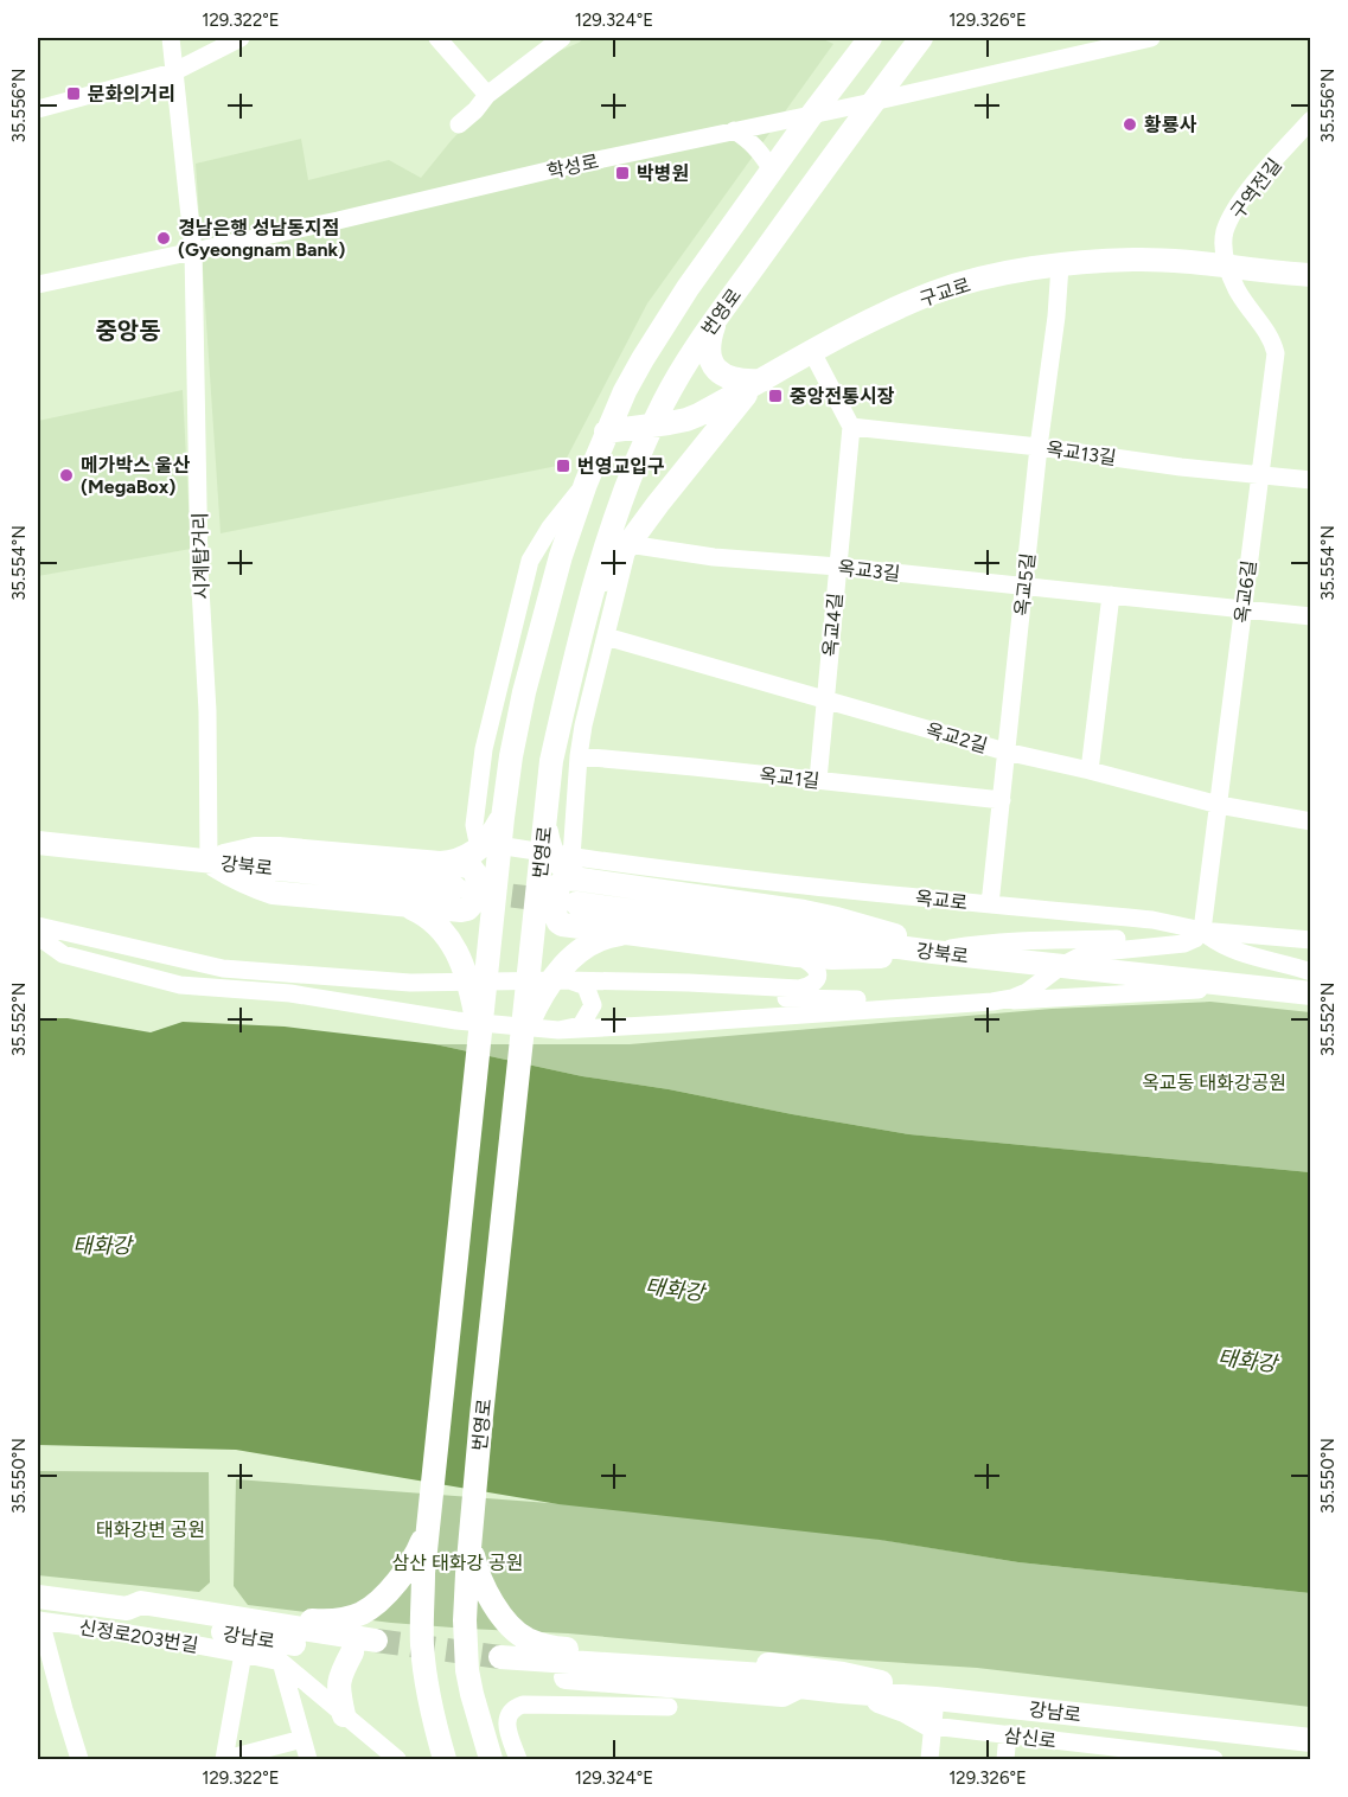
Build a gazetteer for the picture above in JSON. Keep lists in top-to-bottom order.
{
  "streets": {
    "main road": [
      "구교로",
      "번영로",
      "강북로",
      "강남로"
    ],
    "street": [
      "학성로",
      "구역전길",
      "옥교13길",
      "시계탑거리",
      "옥교3길",
      "옥교5길",
      "옥교6길",
      "옥교4길",
      "옥교2길",
      "옥교1길",
      "옥교로",
      "신정로203번길",
      "삼신로"
    ]
  },
  "crossings": [
    ["학성로", "번영로"],
    ["학성로", "시계탑거리"],
    ["구역전길", "구교로"],
    ["구역전길", "옥교6길"],
    ["구교로", "번영로"],
    ["구교로", "옥교5길"],
    ["구교로", "옥교6길"],
    ["번영로", "옥교로"],
    ["옥교13길", "옥교5길"],
    ["옥교13길", "옥교6길"],
    ["옥교13길", "옥교4길"],
    ["시계탑거리", "강북로"],
    ["옥교3길", "옥교5길"],
    ["옥교3길", "옥교6길"],
    ["옥교3길", "옥교4길"],
    ["옥교5길", "옥교2길"],
    ["옥교5길", "옥교1길"],
    ["옥교5길", "옥교로"],
    ["옥교6길", "옥교2길"],
    ["옥교6길", "옥교로"],
    ["옥교4길", "옥교2길"],
    ["옥교4길", "옥교1길"],
    ["신정로203번길", "강남로"]
  ],
  "districts": ["중앙동"],
  "water": ["태화강"],
  "parks": ["옥교동 태화강공원", "태화강변 공원", "삼산 태화강 공원"],
  "places": {
    "transit": [
      "문화의거리",
      "박병원",
      "중앙전통시장",
      "번영교입구"
    ],
    "other": ["황룡사", "경남은행 성남동지점 (Gyeongnam Bank)", "메가박스 울산 (MegaBox)"]
  },
  "coordinates": [
    "129.322°E",
    "129.324°E",
    "129.326°E",
    "35.556°N",
    "35.554°N",
    "35.552°N",
    "35.550°N"
  ]
}
